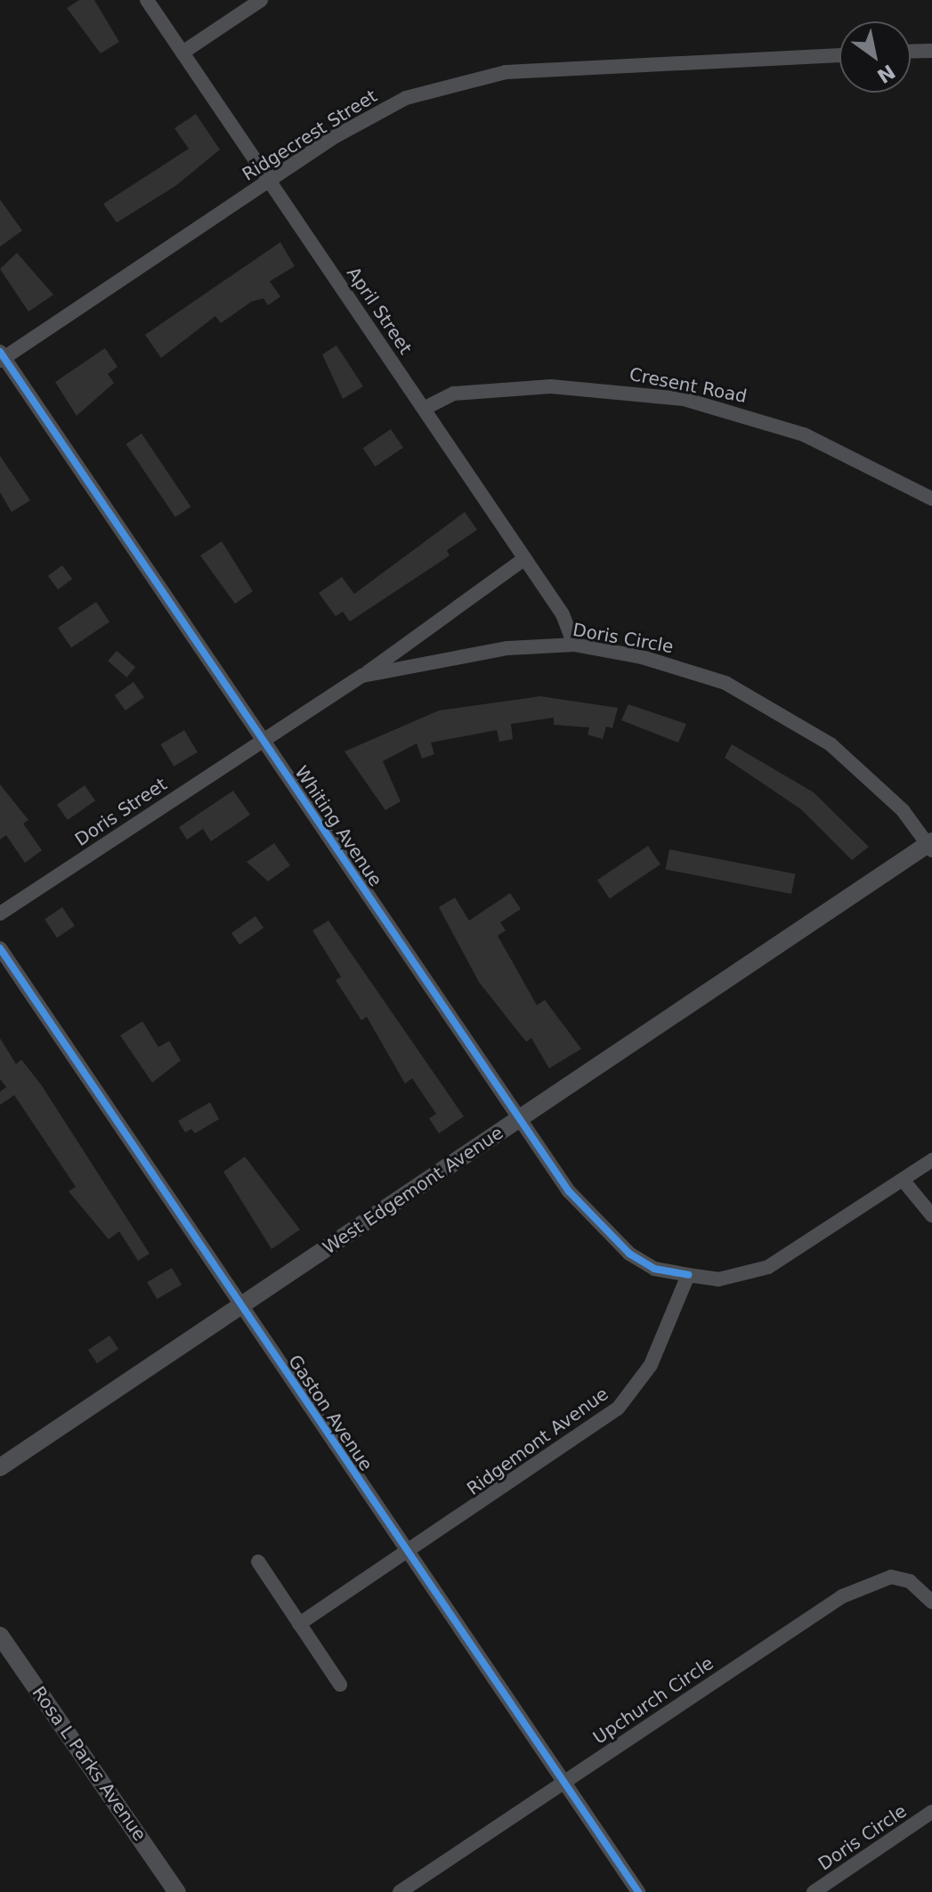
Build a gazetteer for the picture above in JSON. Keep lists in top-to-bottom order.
{
  "streets": {
    "street": [
      "Ridgecrest Street",
      "April Street",
      "Cresent Road",
      "Doris Circle",
      "Doris Street",
      "Whiting Avenue",
      "West Edgemont Avenue",
      "Gaston Avenue",
      "Ridgemont Avenue",
      "Upchurch Circle",
      "Rosa L Parks Avenue"
    ]
  },
  "crossings": [
    ["Ridgecrest Street", "April Street"],
    ["Ridgecrest Street", "Whiting Avenue"],
    ["April Street", "Cresent Road"],
    ["April Street", "Doris Circle"],
    ["Doris Circle", "Doris Street"],
    ["Doris Circle", "Whiting Avenue"],
    ["Doris Circle", "West Edgemont Avenue"],
    ["Doris Street", "Whiting Avenue"],
    ["Whiting Avenue", "West Edgemont Avenue"],
    ["Whiting Avenue", "Ridgemont Avenue"],
    ["West Edgemont Avenue", "Gaston Avenue"],
    ["Gaston Avenue", "Ridgemont Avenue"],
    ["Gaston Avenue", "Upchurch Circle"]
  ],
  "north": "bottom right"
}
